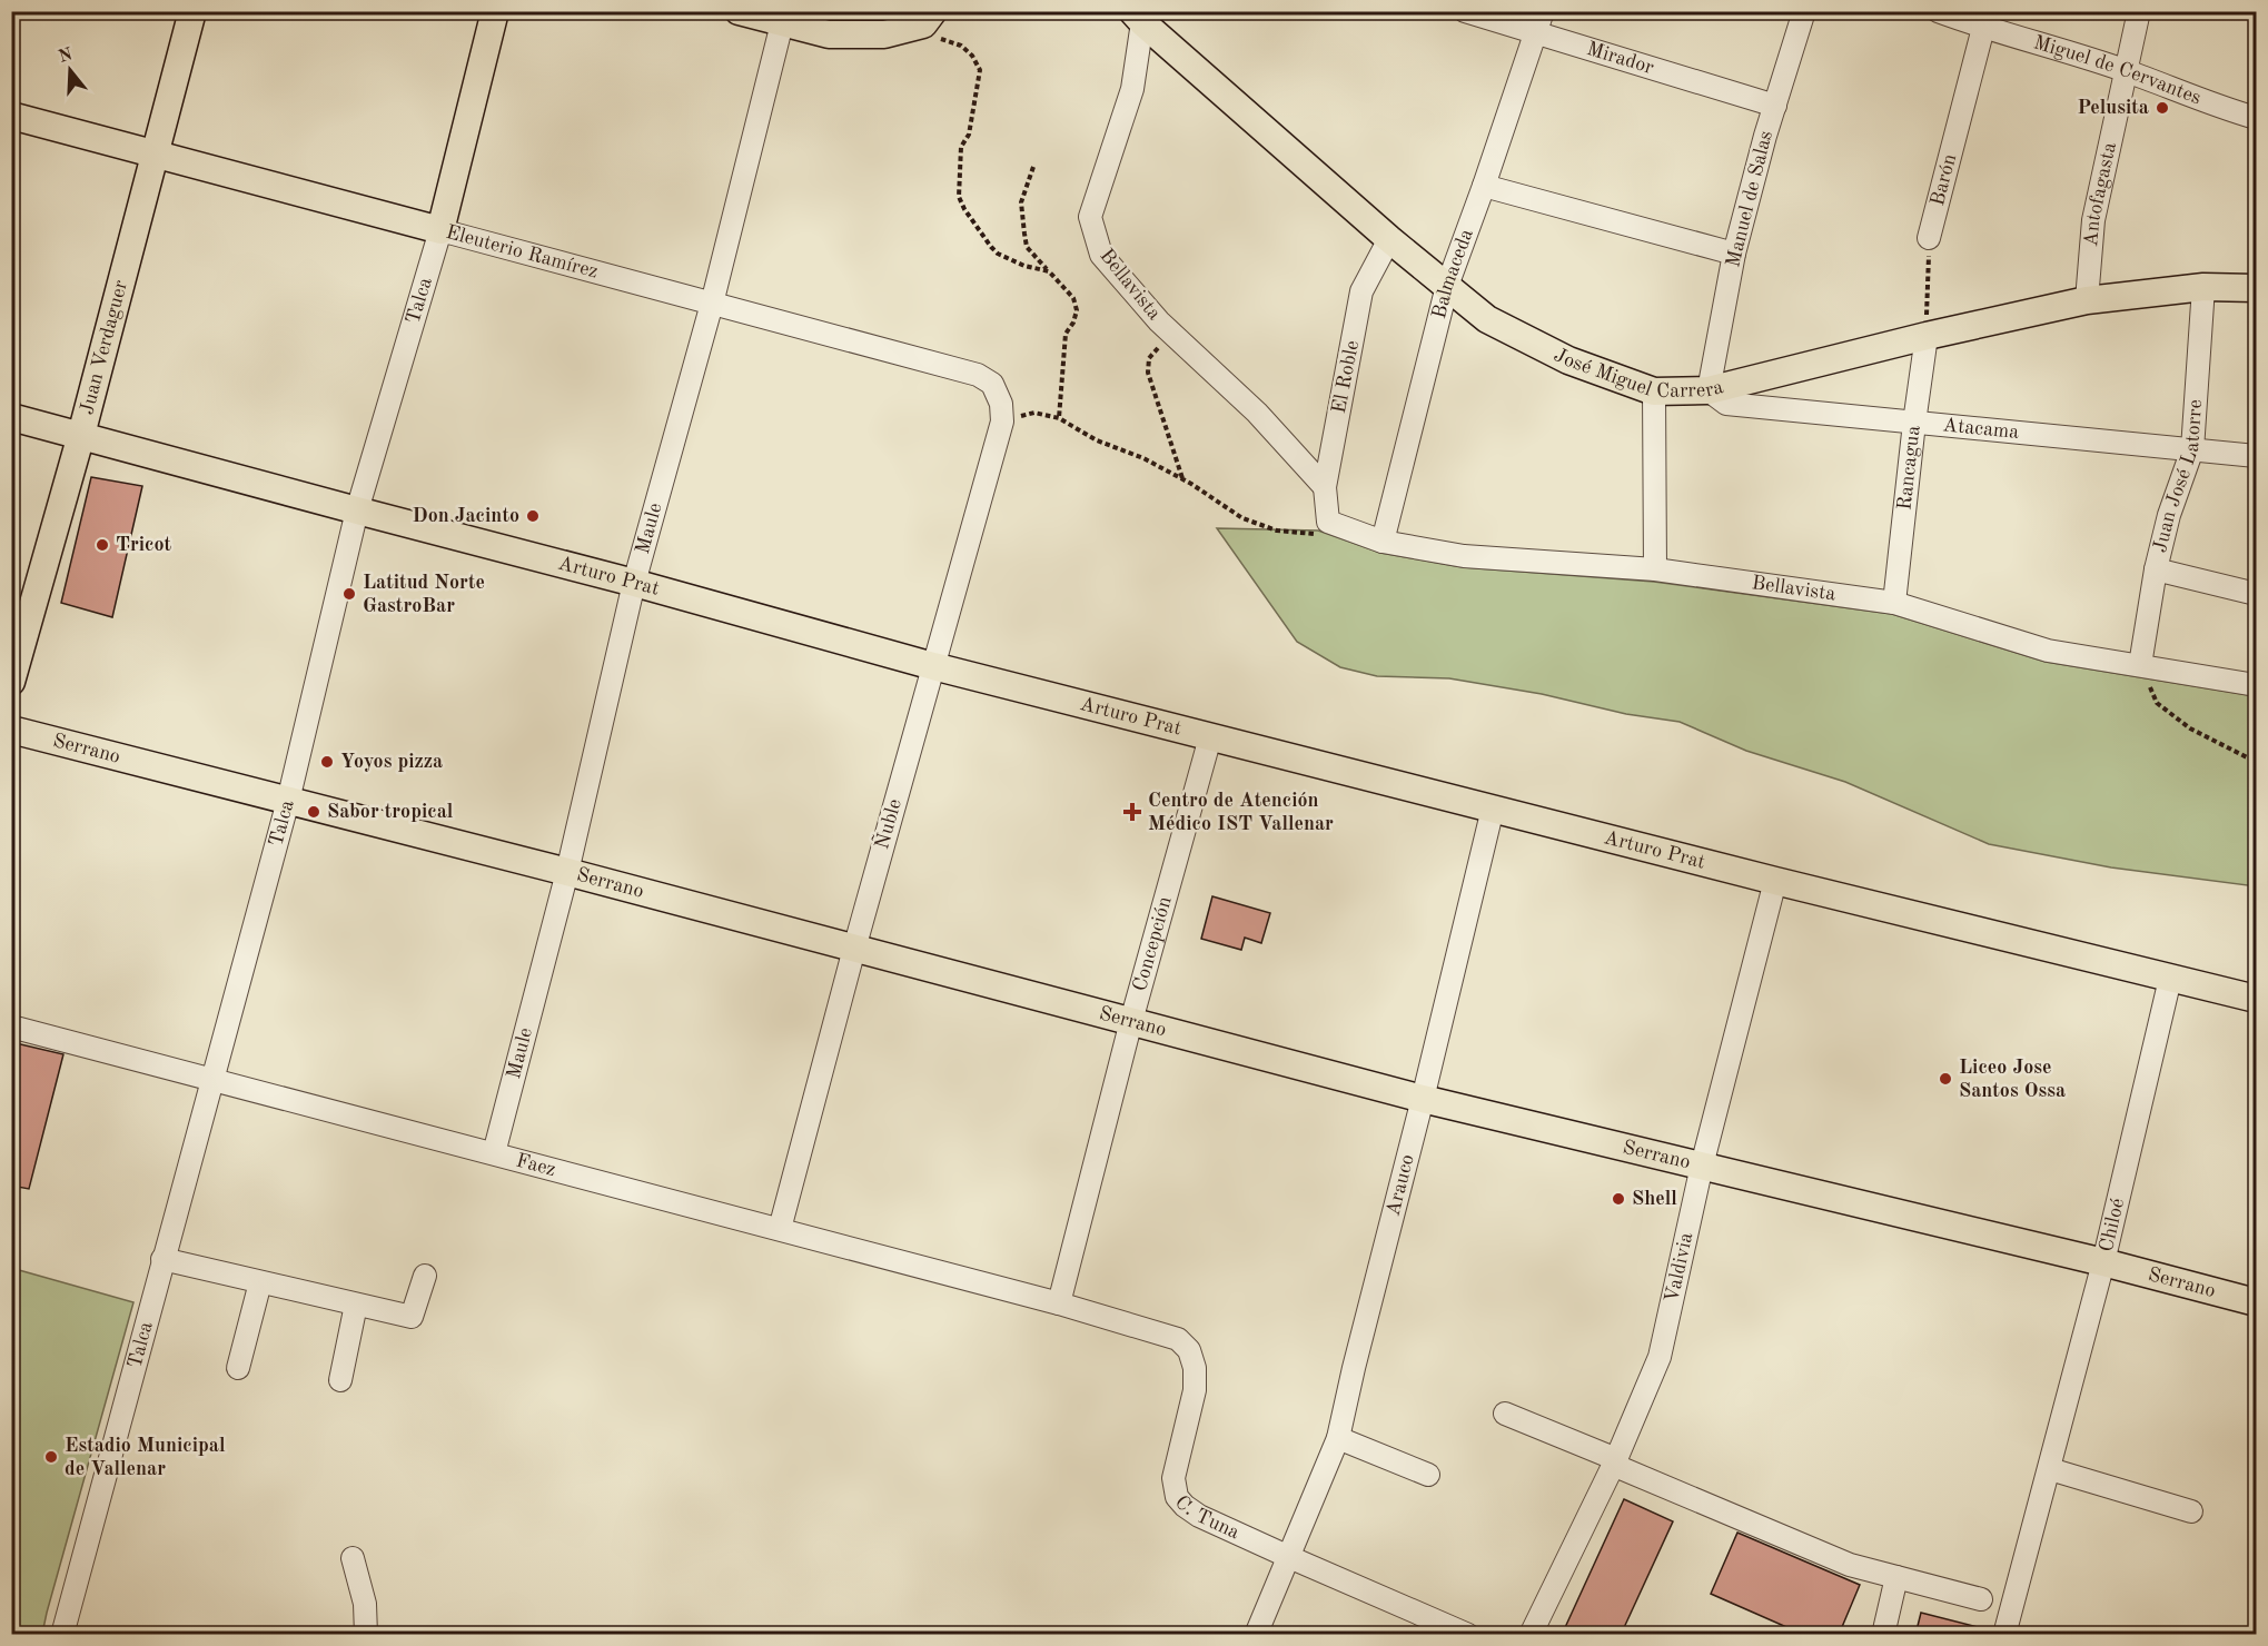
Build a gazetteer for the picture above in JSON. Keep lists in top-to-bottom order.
{
  "streets": {
    "main road": [
      "Eleuterio Ramírez",
      "Talca",
      "Juan Verdaguer",
      "José Miguel Carrera",
      "Arturo Prat",
      "Serrano"
    ],
    "street": [
      "Mirador",
      "Miguel de Cervantes",
      "Barón",
      "Antofagasta",
      "Manuel de Salas",
      "Balmaceda",
      "Bellavista",
      "El Roble",
      "Atacama",
      "Rancagua",
      "Juan José Latorre",
      "Maule",
      "Ñuble",
      "Concepción",
      "Faez",
      "Arauco",
      "Chiloé",
      "Valdivia",
      "C. Tuna"
    ]
  },
  "crossings": [
    ["Mirador", "Manuel de Salas"],
    ["Mirador", "Balmaceda"],
    ["Miguel de Cervantes", "Barón"],
    ["Miguel de Cervantes", "Antofagasta"],
    ["Antofagasta", "José Miguel Carrera"],
    ["Manuel de Salas", "José Miguel Carrera"],
    ["Manuel de Salas", "Atacama"],
    ["Eleuterio Ramírez", "Talca"],
    ["Eleuterio Ramírez", "Juan Verdaguer"],
    ["Eleuterio Ramírez", "Maule"],
    ["Eleuterio Ramírez", "Ñuble"],
    ["Balmaceda", "Bellavista"],
    ["Balmaceda", "José Miguel Carrera"],
    ["Bellavista", "José Miguel Carrera"],
    ["Bellavista", "El Roble"],
    ["Bellavista", "Rancagua"],
    ["Bellavista", "Juan José Latorre"],
    ["Talca", "Arturo Prat"],
    ["Talca", "Serrano"],
    ["Talca", "Faez"],
    ["Juan Verdaguer", "Arturo Prat"],
    ["José Miguel Carrera", "El Roble"],
    ["José Miguel Carrera", "Atacama"],
    ["José Miguel Carrera", "Rancagua"],
    ["José Miguel Carrera", "Juan José Latorre"],
    ["Atacama", "Rancagua"],
    ["Atacama", "Juan José Latorre"],
    ["Maule", "Arturo Prat"],
    ["Maule", "Serrano"],
    ["Maule", "Faez"],
    ["Arturo Prat", "Ñuble"],
    ["Arturo Prat", "Concepción"],
    ["Arturo Prat", "Arauco"],
    ["Arturo Prat", "Chiloé"],
    ["Arturo Prat", "Valdivia"],
    ["Serrano", "Ñuble"],
    ["Serrano", "Concepción"],
    ["Serrano", "Arauco"],
    ["Serrano", "Chiloé"],
    ["Serrano", "Valdivia"],
    ["Ñuble", "Faez"],
    ["Concepción", "Faez"],
    ["Concepción", "C. Tuna"],
    ["Faez", "C. Tuna"],
    ["Arauco", "C. Tuna"]
  ],
  "places": {
    "other": [
      "Pelusita",
      "Don Jacinto",
      "Tricot",
      "Latitud Norte GastroBar",
      "Yoyos pizza",
      "Sabor tropical",
      "Liceo Jose Santos Ossa",
      "Shell",
      "Estadio Municipal de Vallenar"
    ],
    "health": ["Centro de Atención Médico IST Vallenar"]
  },
  "north": "top"
}
